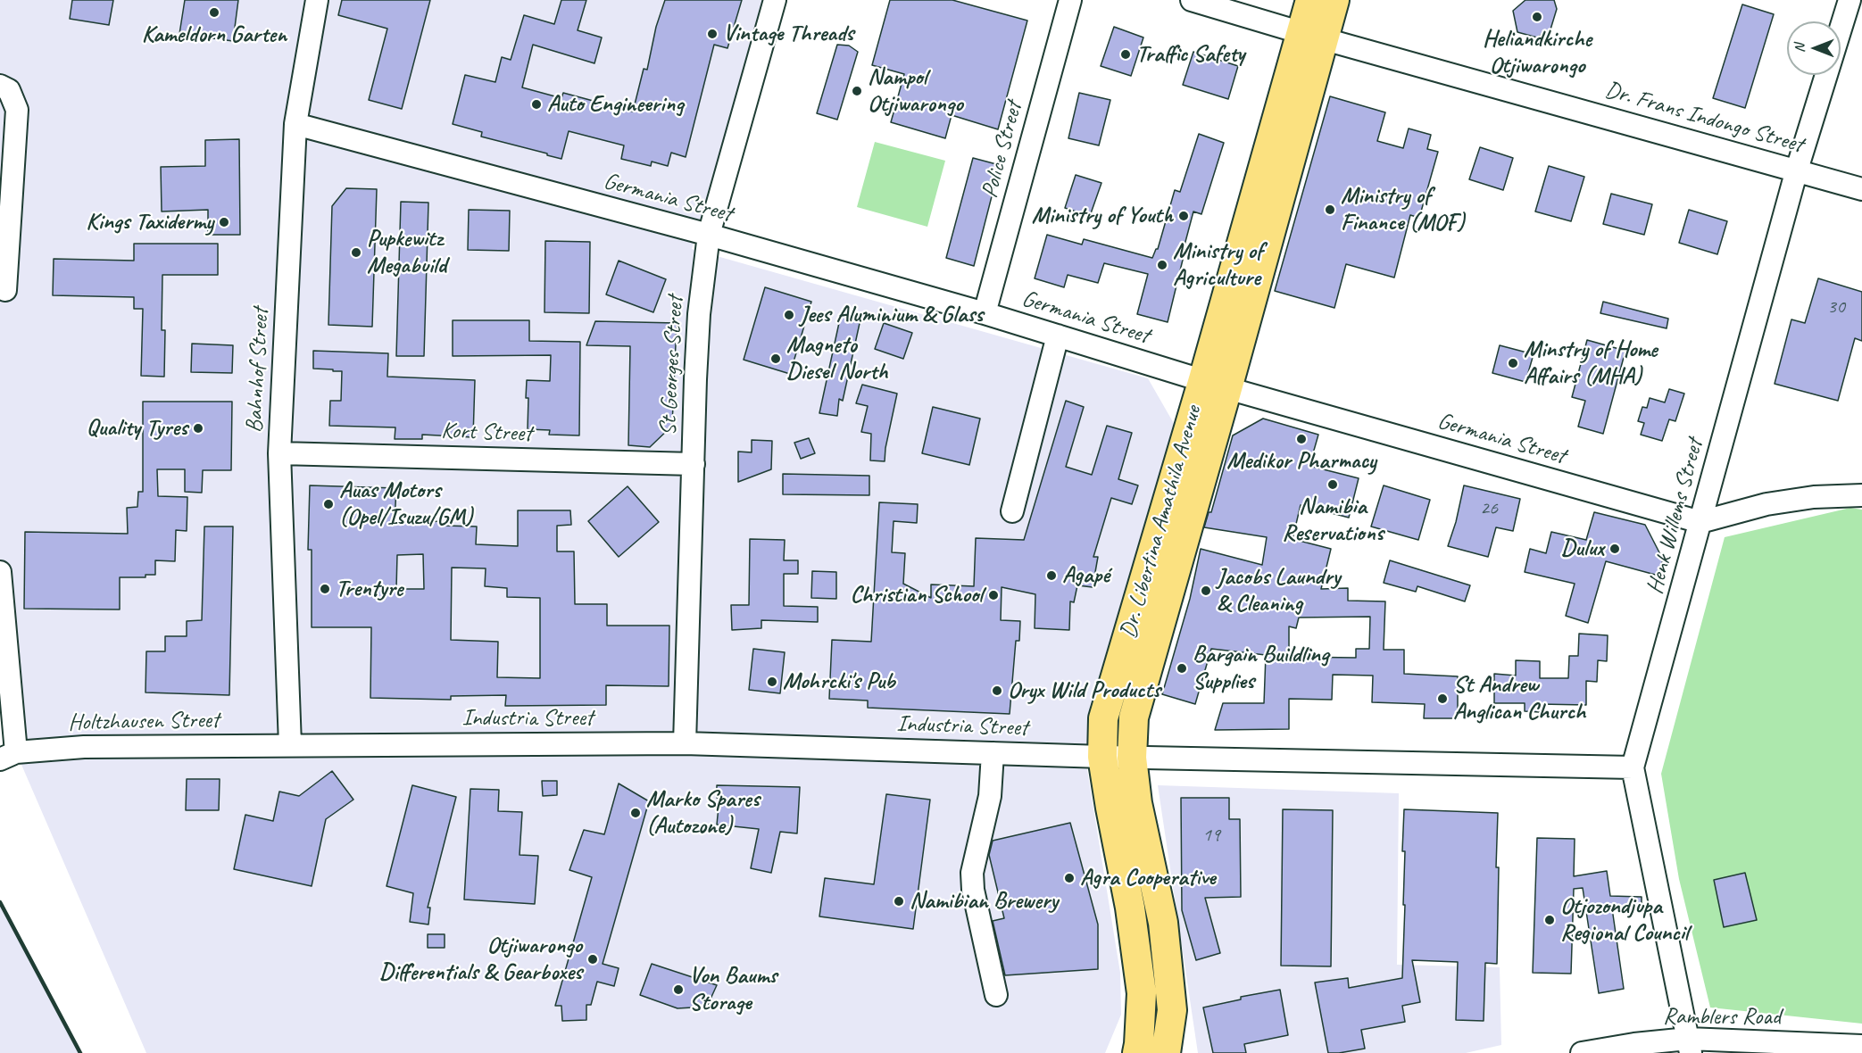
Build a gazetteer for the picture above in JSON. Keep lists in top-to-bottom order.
{
  "streets": {
    "main road": ["Dr. Libertina Amathila Avenue"],
    "street": [
      "Dr. Frans Indongo Street",
      "Police Street",
      "Germania Street",
      "St Georges Street",
      "Bahnhof Street",
      "Kort Street",
      "Henk Willems Street",
      "Industria Street",
      "Holtzhausen Street",
      "Ramblers Road"
    ]
  },
  "crossings": [
    ["Dr. Frans Indongo Street", "Henk Willems Street"],
    ["Dr. Frans Indongo Street", "Dr. Libertina Amathila Avenue"],
    ["Police Street", "Germania Street"],
    ["Germania Street", "St Georges Street"],
    ["Germania Street", "Bahnhof Street"],
    ["Germania Street", "Henk Willems Street"],
    ["Germania Street", "Dr. Libertina Amathila Avenue"],
    ["St Georges Street", "Kort Street"],
    ["St Georges Street", "Industria Street"],
    ["Bahnhof Street", "Kort Street"],
    ["Bahnhof Street", "Industria Street"],
    ["Bahnhof Street", "Holtzhausen Street"],
    ["Henk Willems Street", "Industria Street"],
    ["Henk Willems Street", "Ramblers Road"],
    ["Dr. Libertina Amathila Avenue", "Industria Street"],
    ["Industria Street", "Holtzhausen Street"]
  ],
  "places": [
    "Kameldorn Garten",
    "Heliandkirche Otjiwarongo",
    "Vintage Threads",
    "Traffic Safety",
    "Nampol Otjiwarongo",
    "Auto Engineering",
    "Ministry of Finance (MOF)",
    "Ministry of Youth",
    "Kings Taxidermy",
    "Pupkewitz Megabuild",
    "Ministry of Agriculture",
    "Jees Aluminium & Glass",
    "Magneto Diesel North",
    "Minstry of Home Affairs (MHA)",
    "Quality Tyres",
    "Medikor Pharmacy",
    "Namibia Reservations",
    "Auas Motors (Opel/Isuzu/GM)",
    "Dulux",
    "Agapé",
    "Trentyre",
    "Jacobs Laundry & Cleaning",
    "Christian School",
    "Bargain Buildling Supplies",
    "Mohrcki's Pub",
    "Oryx Wild Products",
    "St Andrew Anglican Church",
    "Marko Spares (Autozone)",
    "Agra Cooperative",
    "Namibian Brewery",
    "Otjozondjupa Regional Council",
    "Otjiwarongo Differentials & Gearboxes",
    "Von Baums Storage"
  ],
  "house_numbers": ["30", "26", "19"],
  "north": "left"
}
